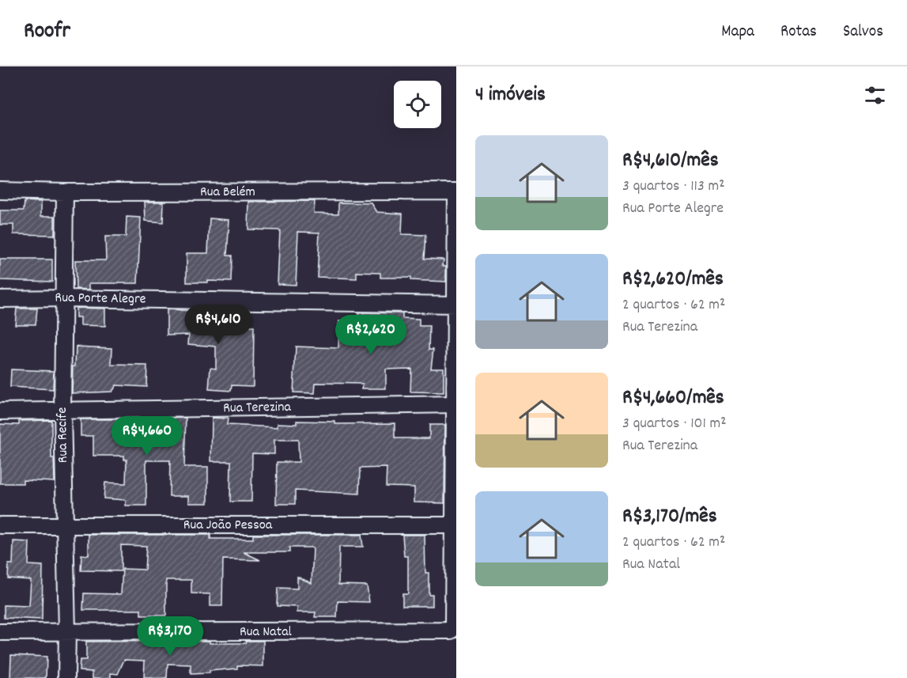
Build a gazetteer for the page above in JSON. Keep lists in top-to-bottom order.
{
  "streets": {
    "street": [
      "Rua Belém",
      "Rua Porte Alegre",
      "Rua Terezina",
      "Rua Recife",
      "Rua João Pessoa",
      "Rua Natal"
    ]
  },
  "crossings": [
    ["Rua Belém", "Rua Recife"],
    ["Rua Porte Alegre", "Rua Recife"],
    ["Rua Terezina", "Rua Recife"],
    ["Rua Recife", "Rua João Pessoa"],
    ["Rua Recife", "Rua Natal"],
    ["Rua João Pessoa", "Rua Natal"]
  ],
  "page": {
    "header": "Roofr",
    "nav": ["Mapa", "Rotas", "Salvos"],
    "heading": "4 imóveis",
    "list": [
      {
        "name": "R$4,610/mês",
        "note": "3 quartos · 113 m² · Rua Porte Alegre"
      },
      {
        "name": "R$2,620/mês",
        "note": "2 quartos · 62 m² · Rua Terezina"
      },
      {
        "name": "R$4,660/mês",
        "note": "3 quartos · 101 m² · Rua Terezina"
      },
      {
        "name": "R$3,170/mês",
        "note": "2 quartos · 62 m² · Rua Natal"
      }
    ],
    "price": [
      "R$4,610",
      "R$2,620",
      "R$4,660",
      "R$3,170"
    ]
  }
}
